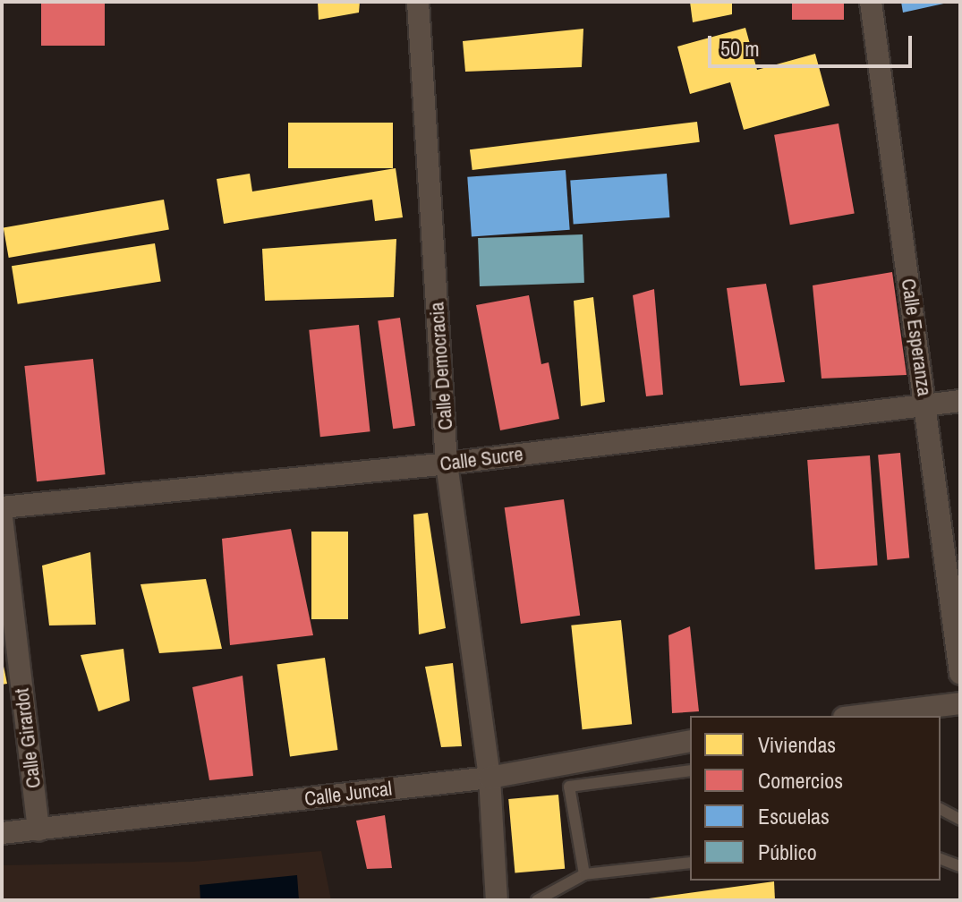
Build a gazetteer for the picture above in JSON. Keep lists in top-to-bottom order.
{
  "streets": {
    "street": [
      "Calle Esperanza",
      "Calle Democracia",
      "Calle Sucre",
      "Calle Girardot",
      "Calle Juncal"
    ]
  },
  "crossings": [
    ["Calle Esperanza", "Calle Sucre"],
    ["Calle Democracia", "Calle Sucre"],
    ["Calle Democracia", "Calle Juncal"],
    ["Calle Girardot", "Calle Juncal"]
  ],
  "legend": [
    "Viviendas",
    "Comercios",
    "Escuelas",
    "Público"
  ],
  "scale_bar": "50 m"
}
